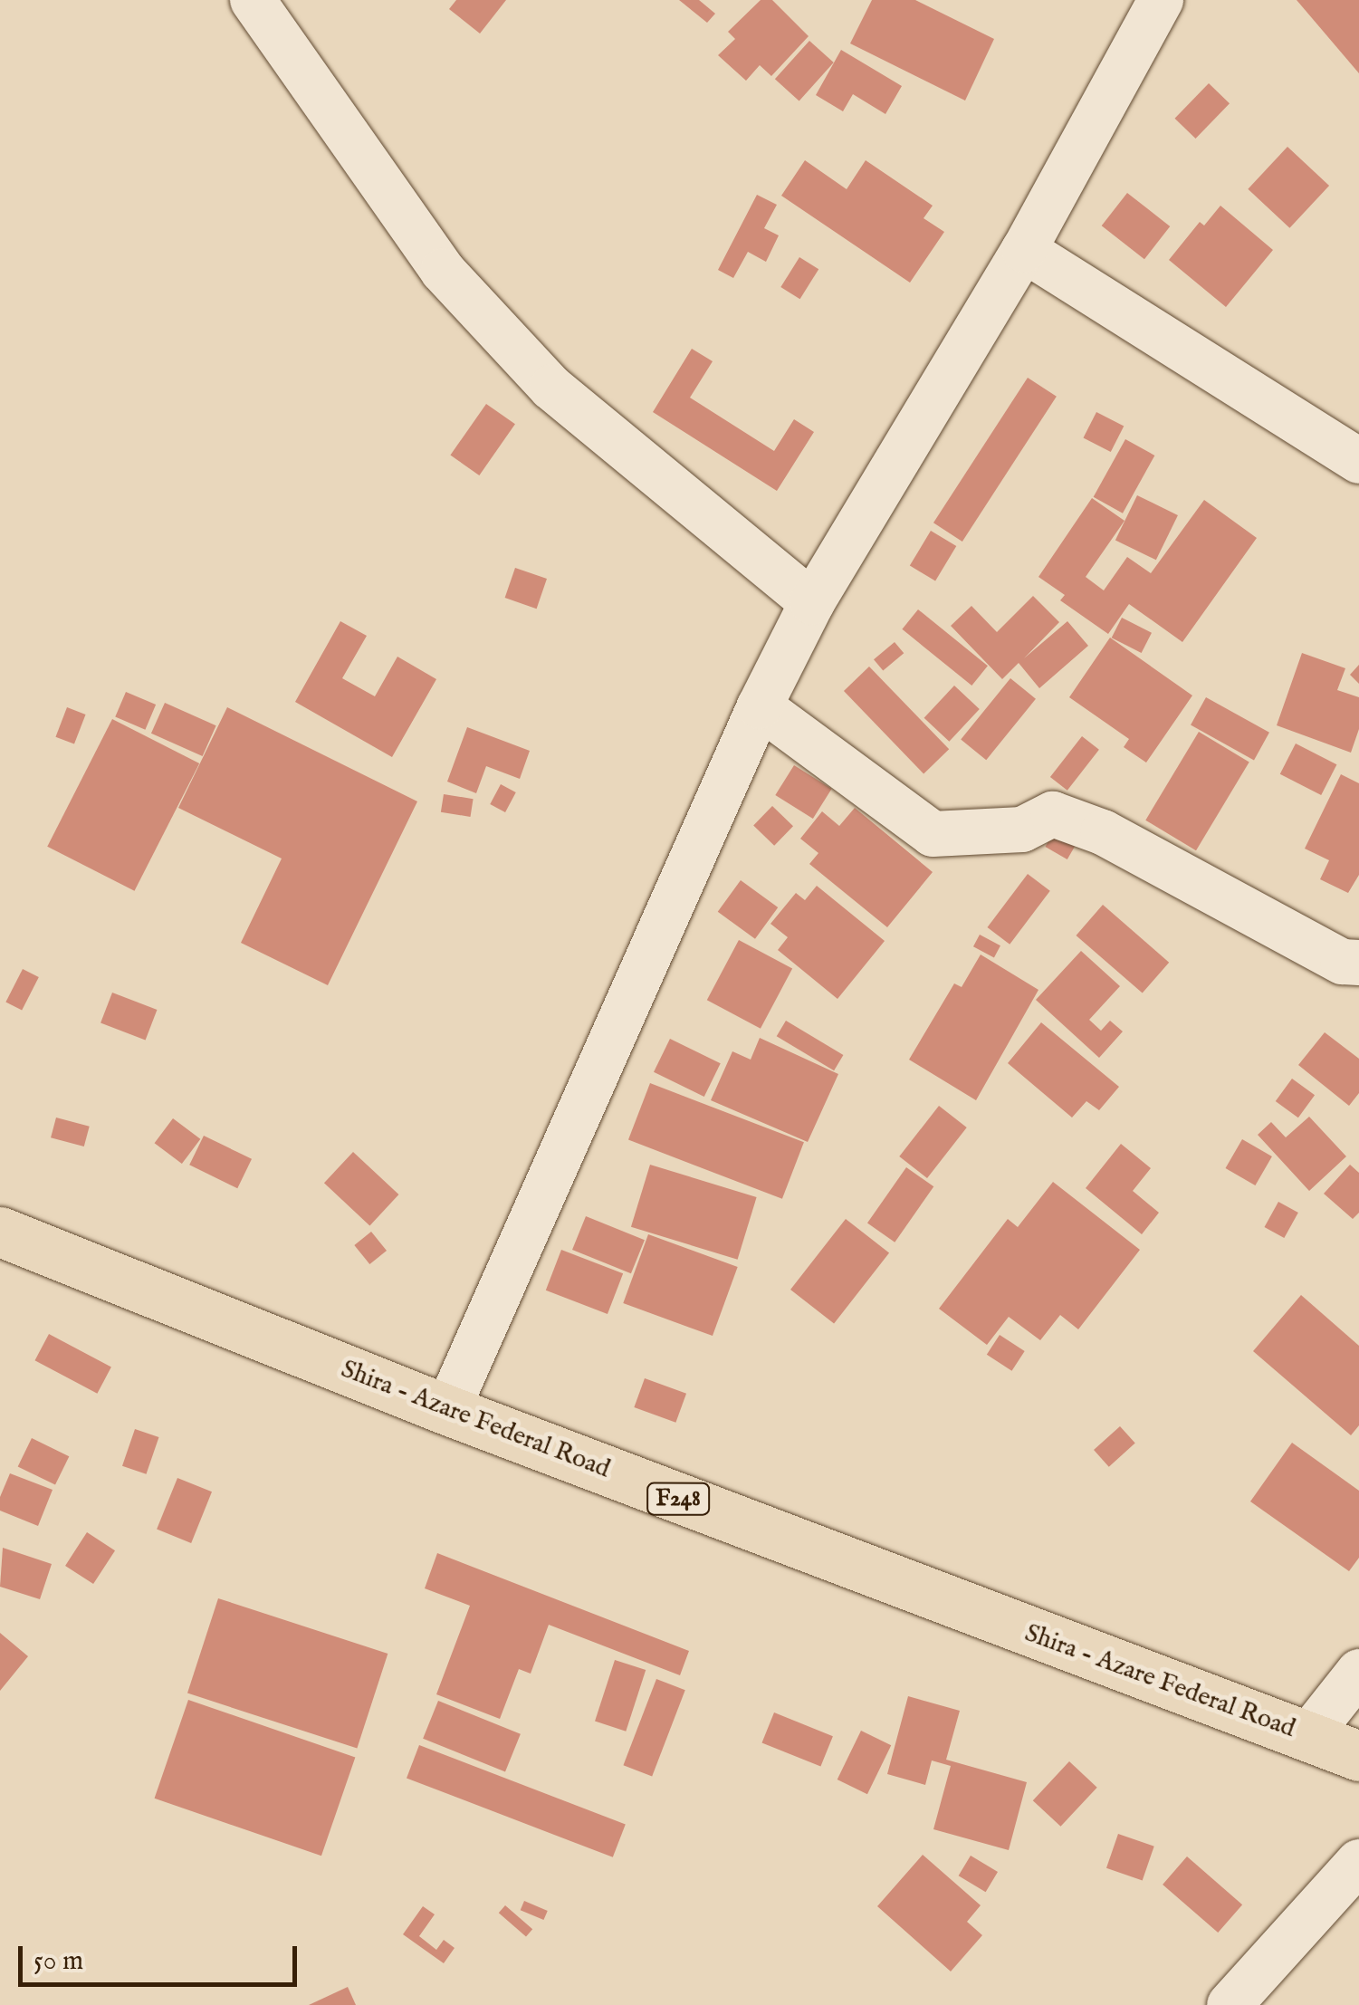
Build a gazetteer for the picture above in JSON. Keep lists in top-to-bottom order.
{
  "streets": {
    "main road": ["Shira - Azare Federal Road", "F248"]
  },
  "scale_bar": "50 m"
}
